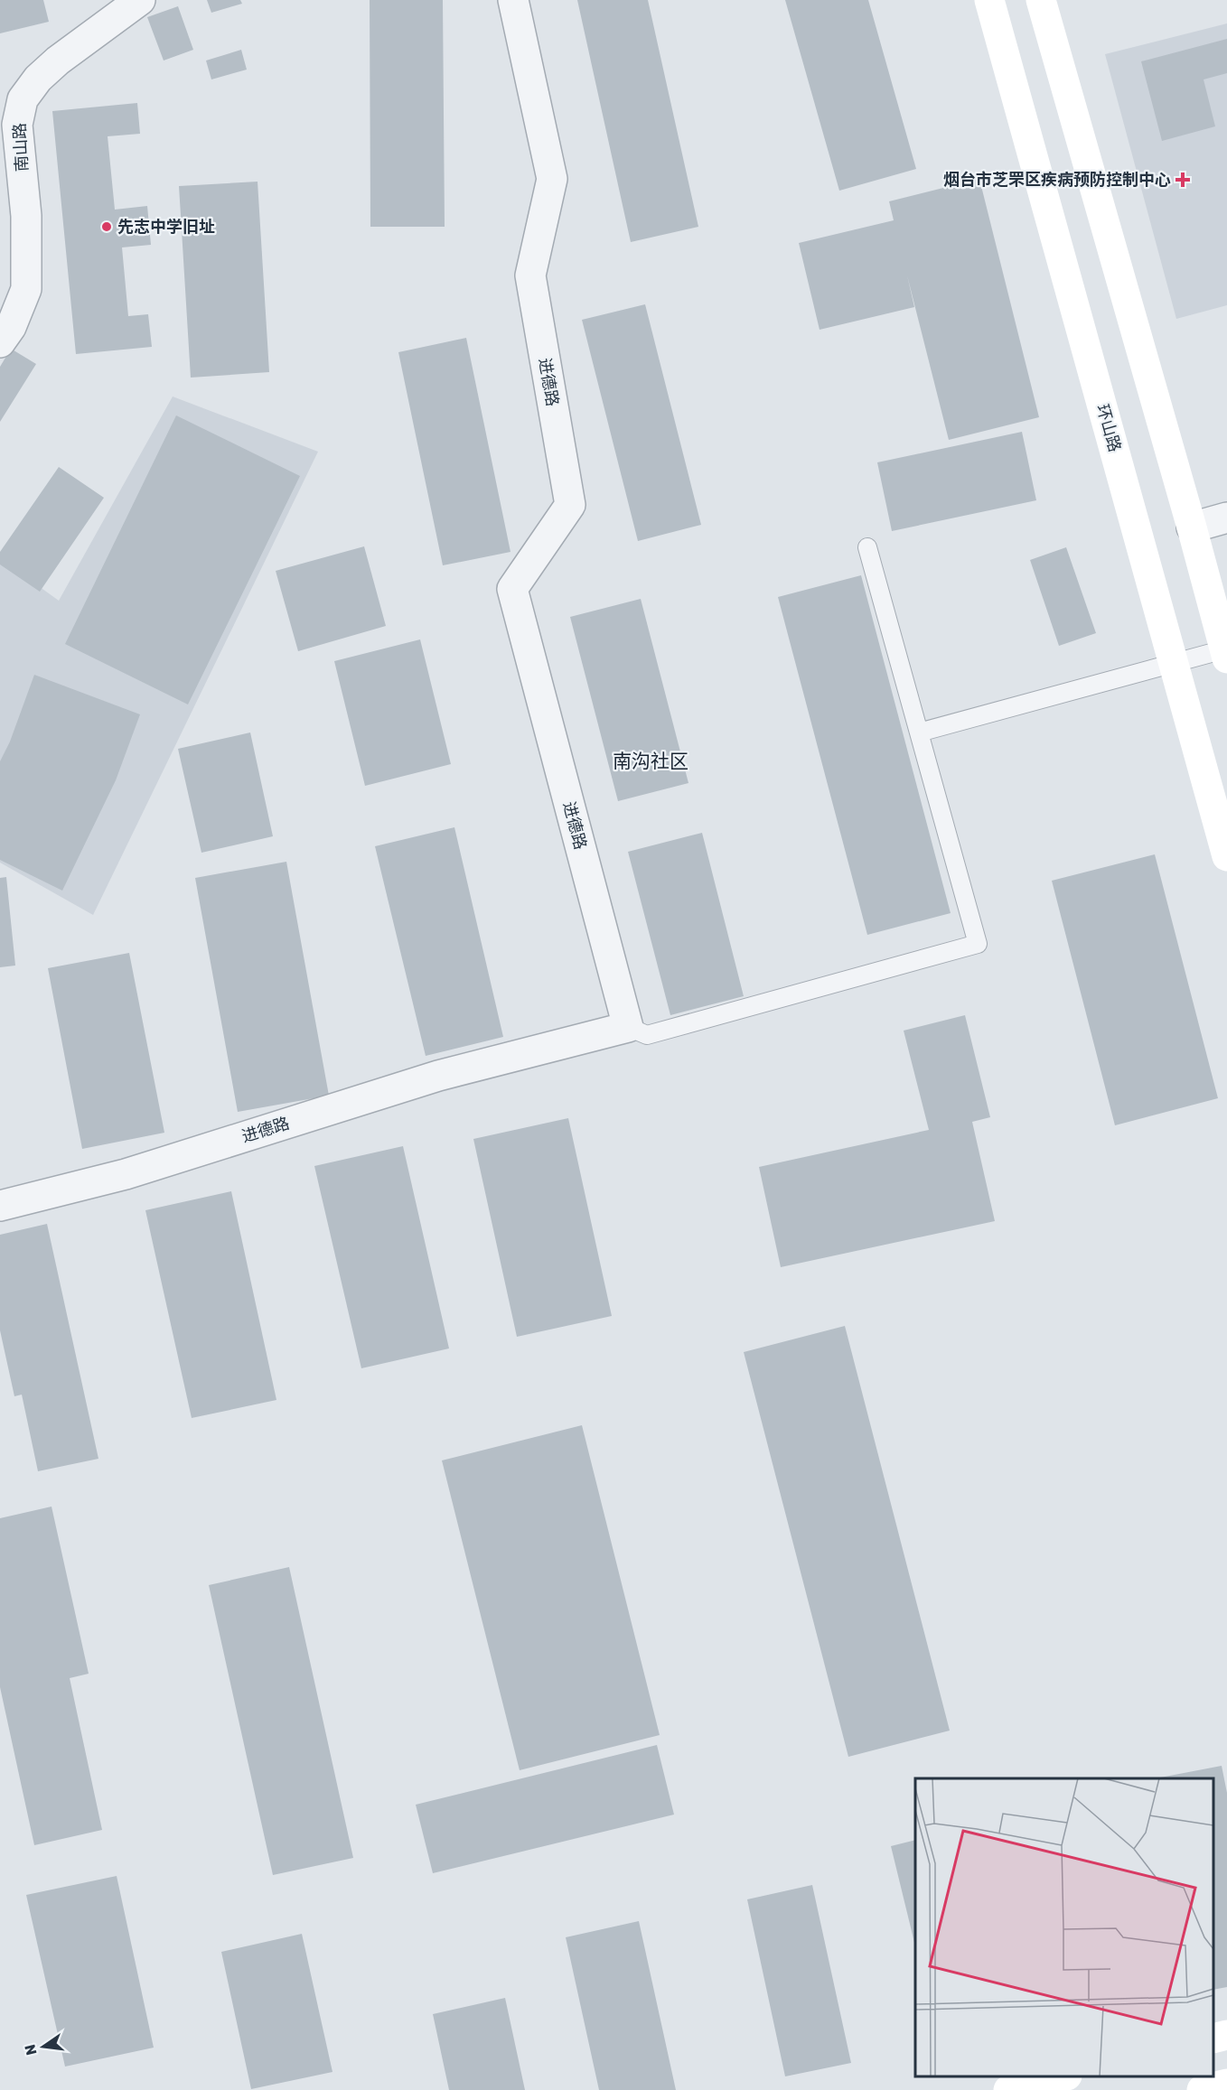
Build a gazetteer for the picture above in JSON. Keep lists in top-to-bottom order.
{
  "streets": {
    "main road": ["环山路"],
    "street": ["南山路", "进德路"]
  },
  "districts": ["南沟社区"],
  "places": {
    "health": ["烟台市芝罘区疾病预防控制中心"],
    "other": ["先志中学旧址"]
  },
  "north": "left"
}
